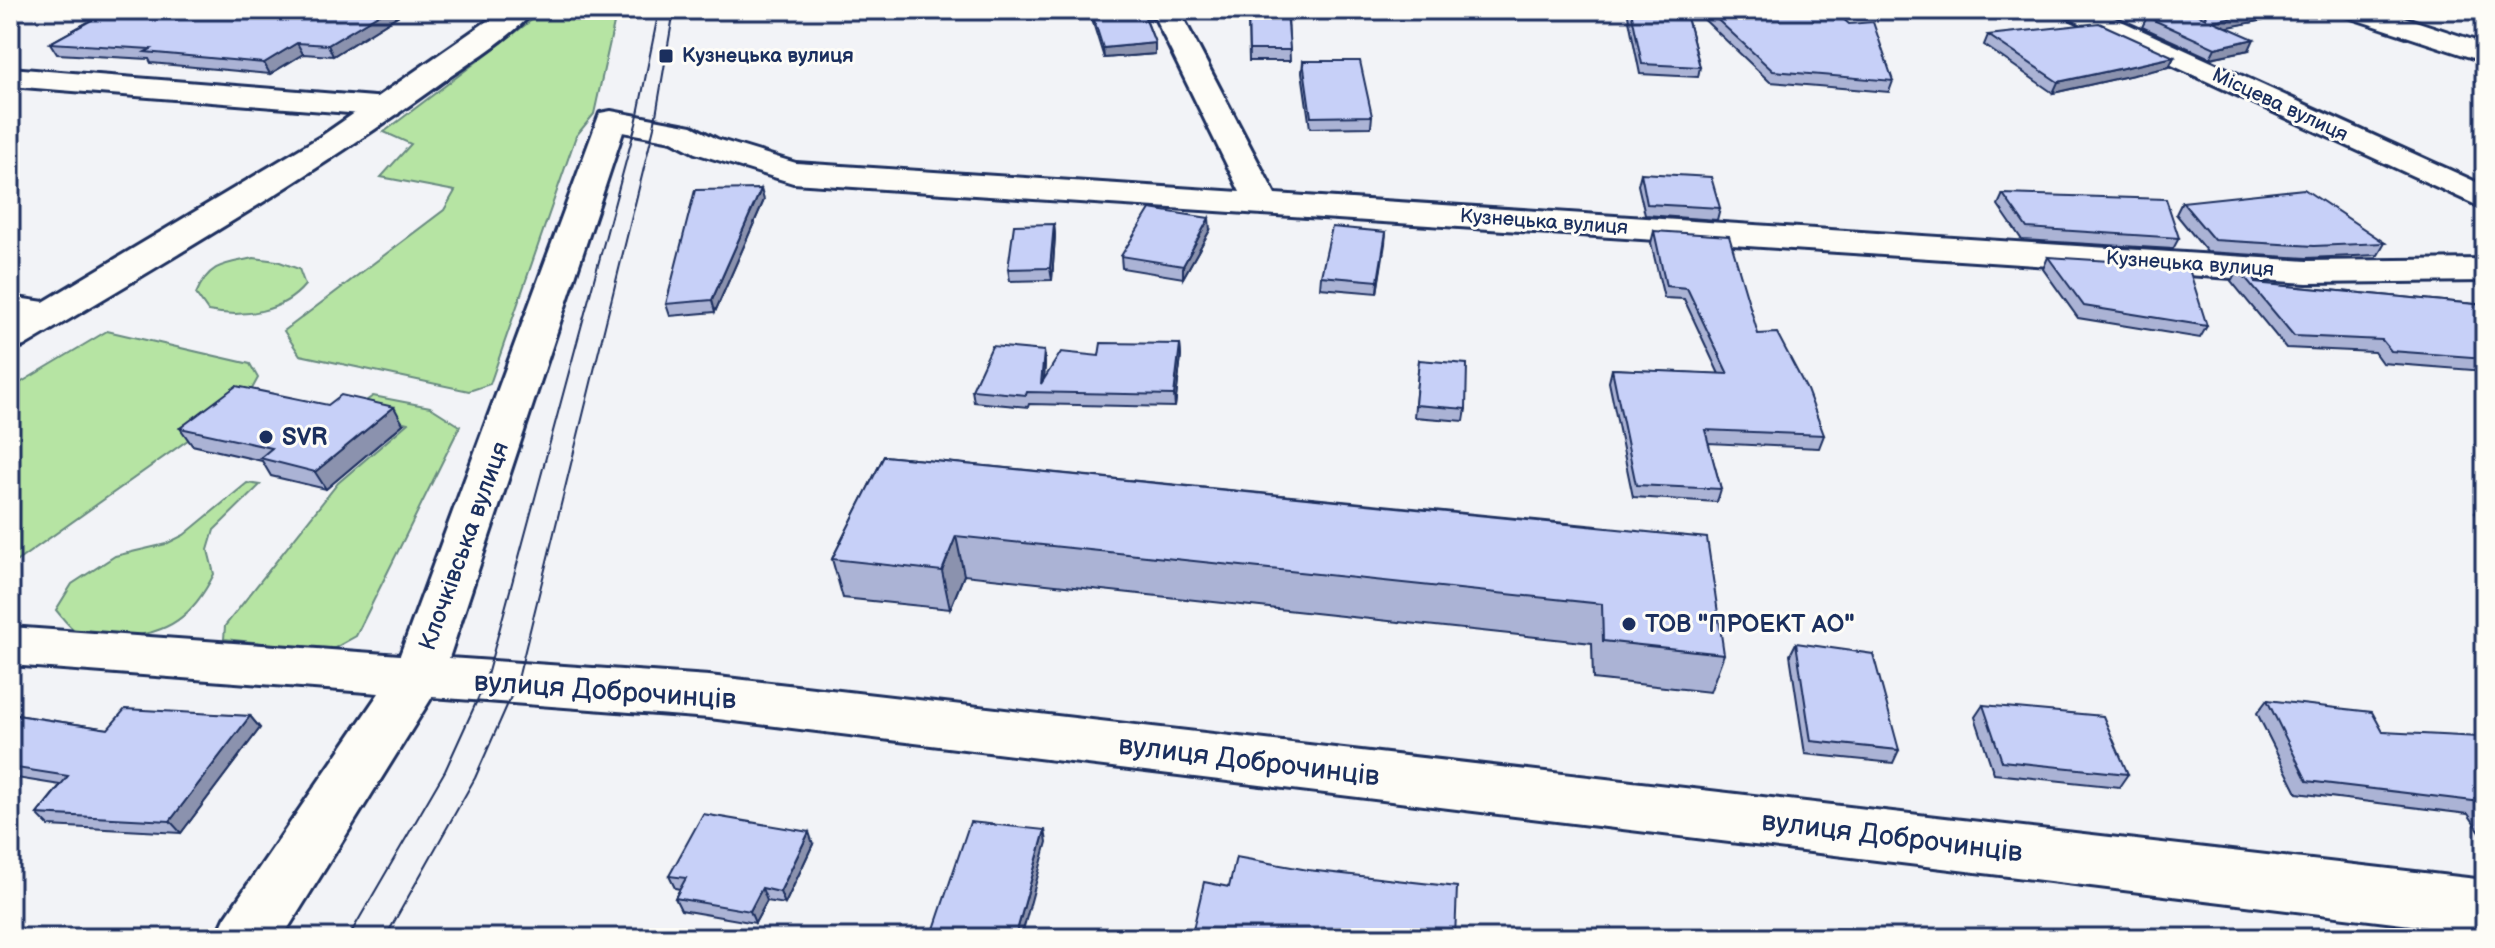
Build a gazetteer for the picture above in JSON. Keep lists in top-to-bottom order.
{
  "streets": {
    "street": [
      "Місцева вулиця",
      "Кузнецька вулиця",
      "Клочківська вулиця",
      "вулиця Доброчинців"
    ]
  },
  "crossings": [
    ["Кузнецька вулиця", "Клочківська вулиця"],
    ["Клочківська вулиця", "вулиця Доброчинців"]
  ],
  "places": {
    "transit": ["Кузнецька вулиця"],
    "other": ["SVR", "ТОВ \"ПРОЕКТ АО\""]
  }
}
